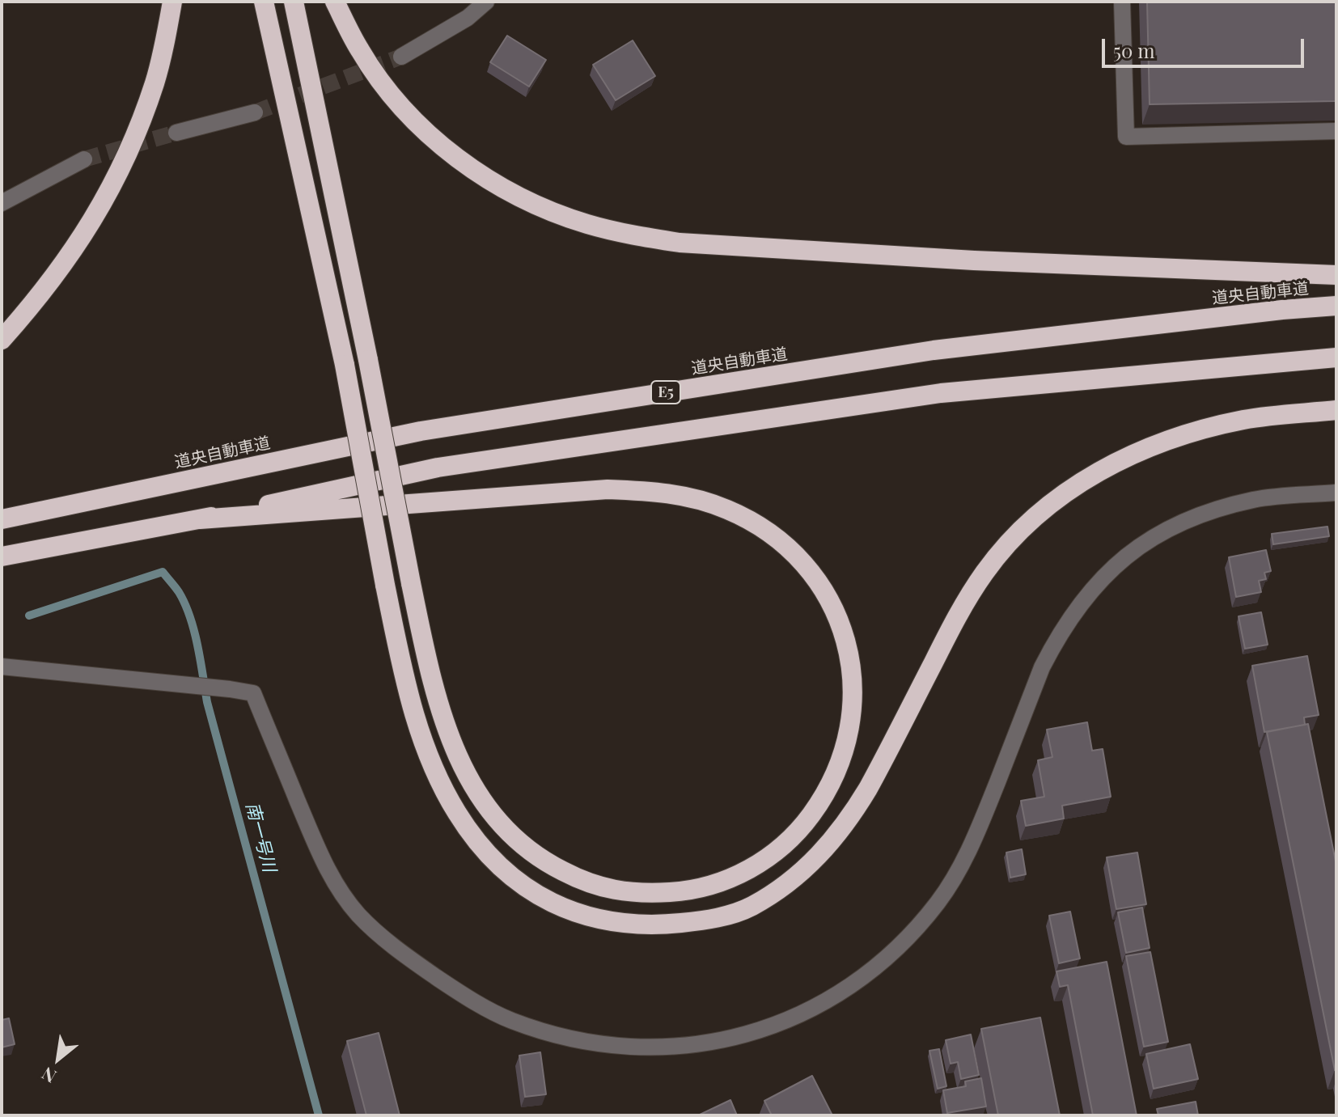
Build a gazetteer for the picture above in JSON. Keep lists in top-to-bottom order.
{
  "streets": {
    "highway": ["道央自動車道", "E5"]
  },
  "water": ["南一号川"],
  "scale_bar": "50 m",
  "north": "bottom left"
}
